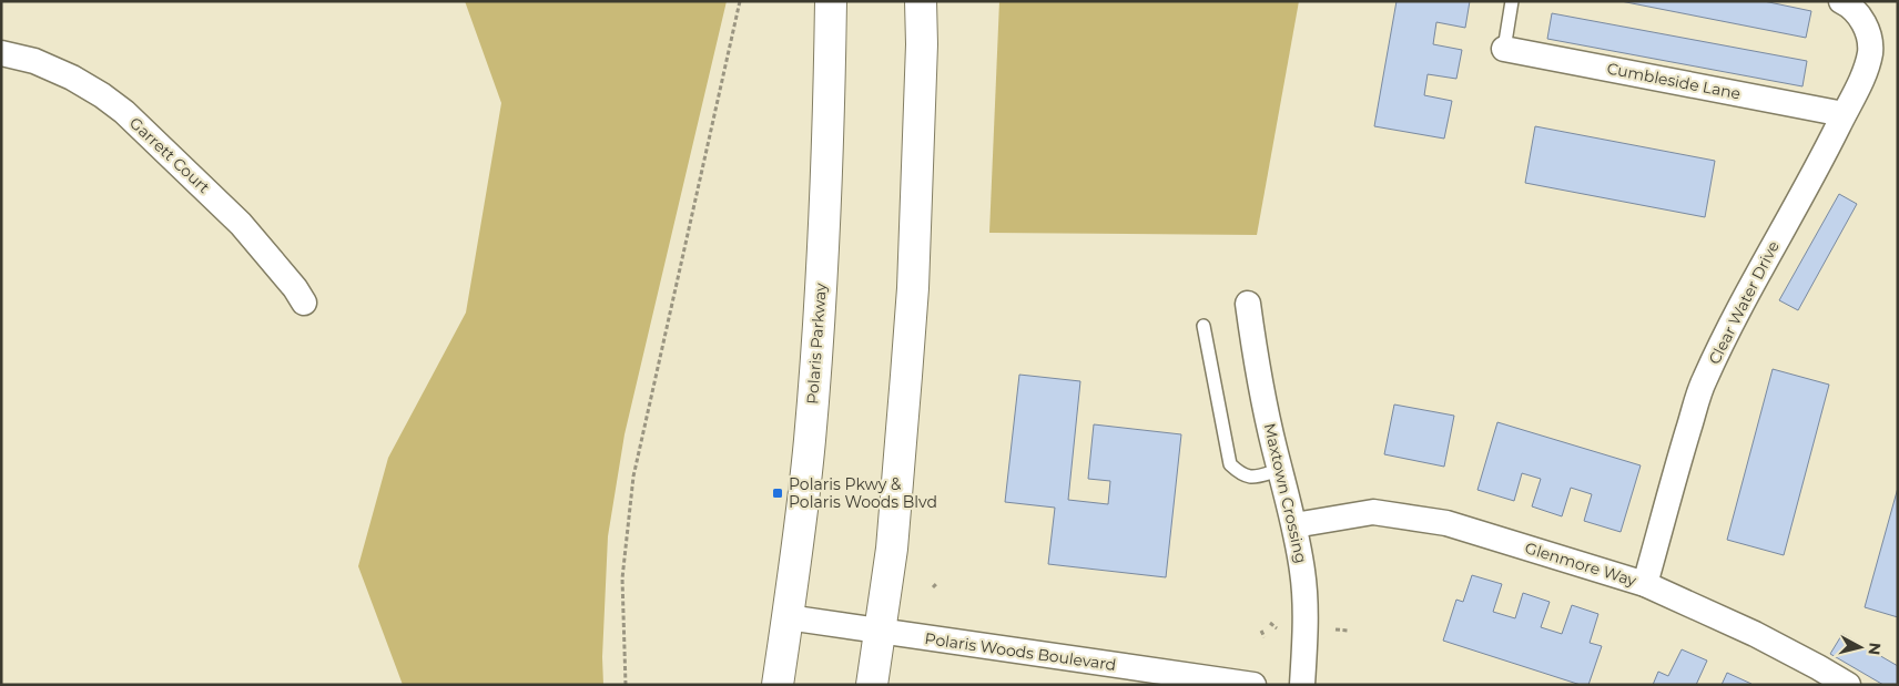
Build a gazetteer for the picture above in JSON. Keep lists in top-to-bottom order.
{
  "streets": {
    "main road": ["Polaris Parkway"],
    "street": [
      "Cumbleside Lane",
      "Garrett Court",
      "Clear Water Drive",
      "Maxtown Crossing",
      "Glenmore Way",
      "Polaris Woods Boulevard"
    ]
  },
  "crossings": [
    ["Cumbleside Lane", "Clear Water Drive"],
    ["Clear Water Drive", "Glenmore Way"],
    ["Polaris Parkway", "Polaris Woods Boulevard"],
    ["Maxtown Crossing", "Glenmore Way"]
  ],
  "places": {
    "transit": ["Polaris Pkwy & Polaris Woods Blvd"]
  },
  "north": "right"
}
